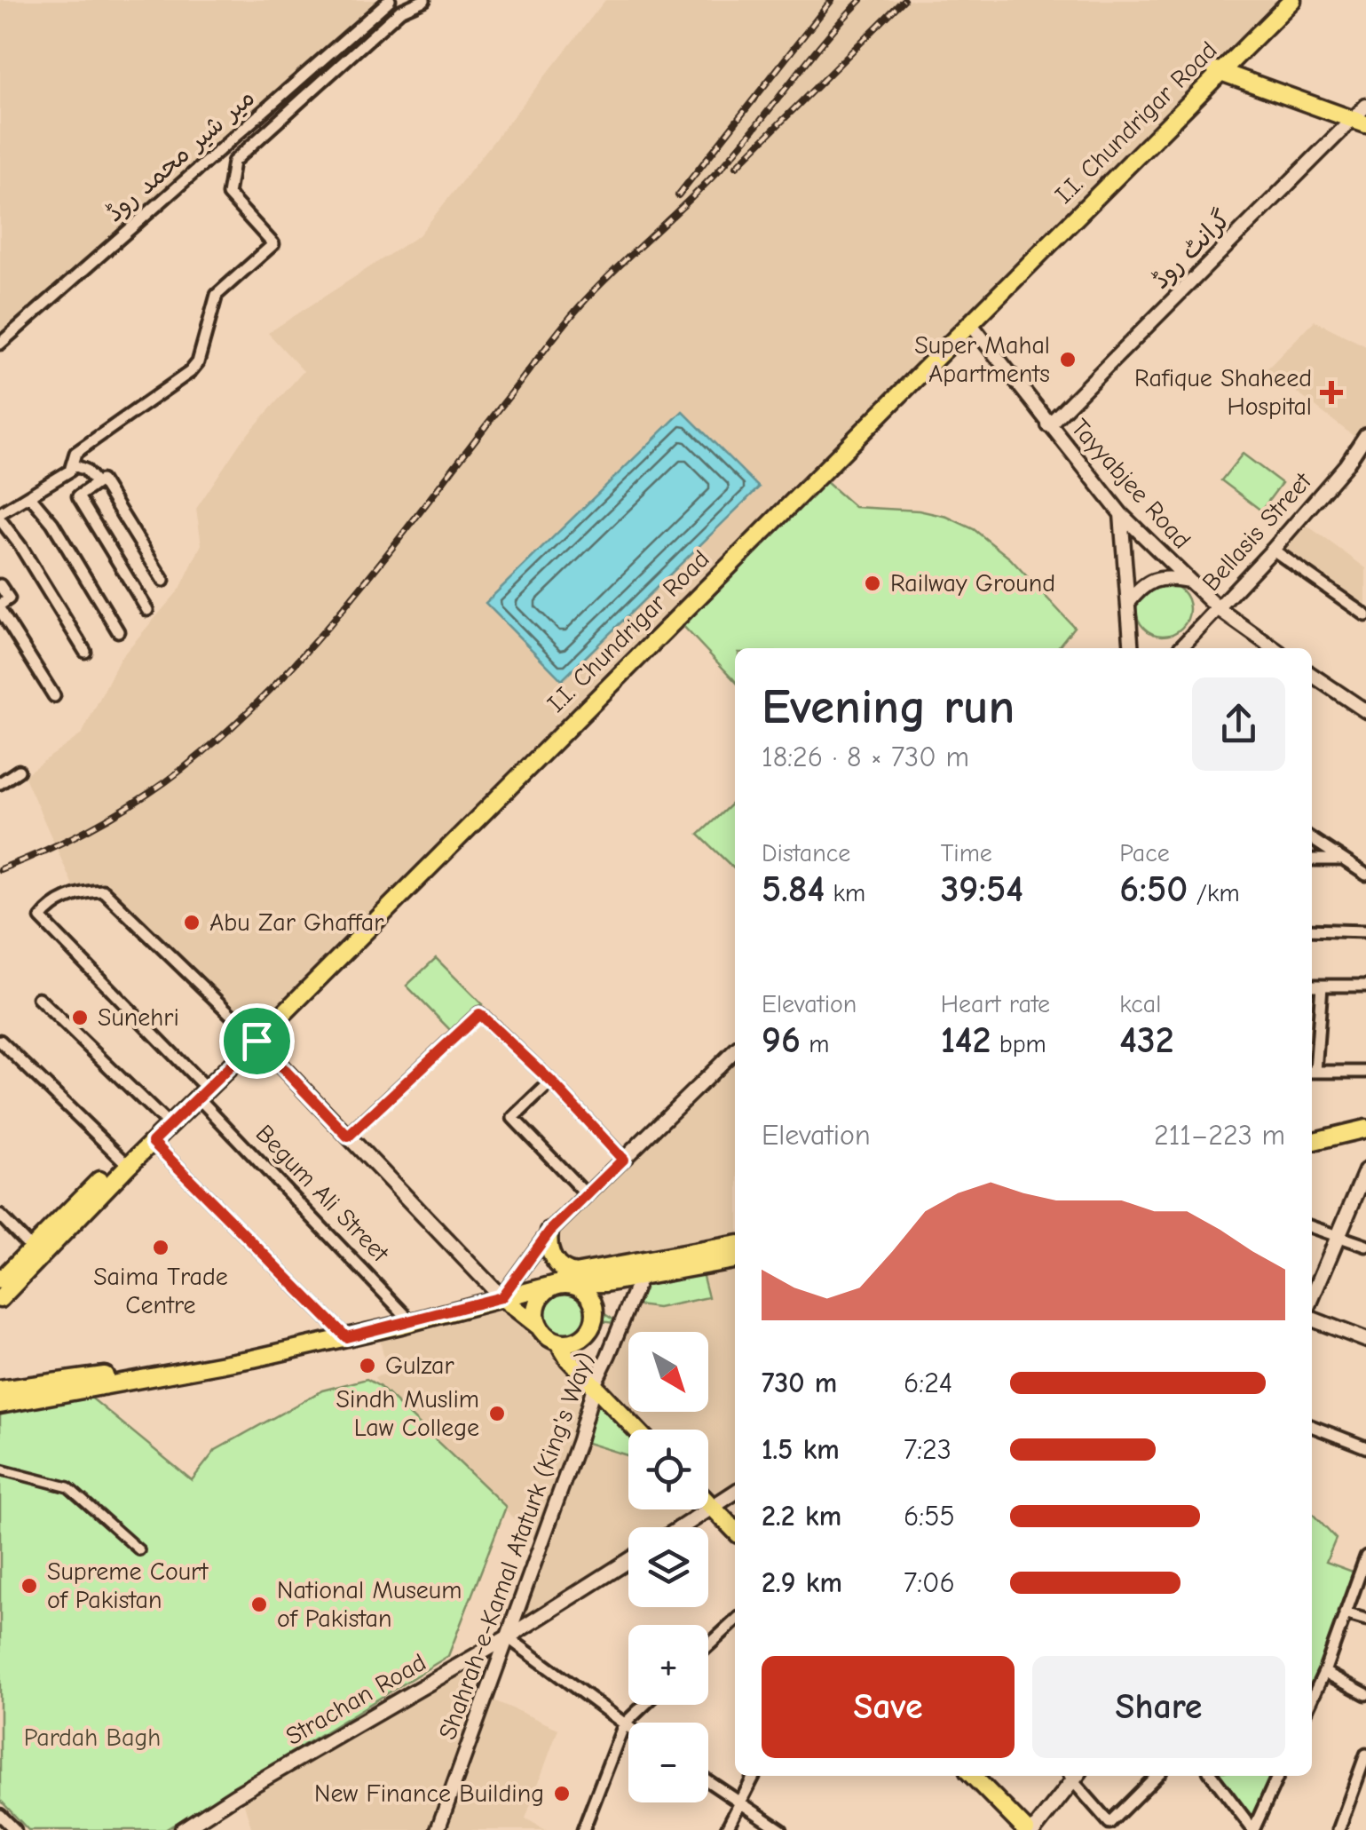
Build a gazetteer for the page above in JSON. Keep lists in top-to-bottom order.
{
  "streets": {
    "main road": ["I.I. Chundrigar Road", "Strachan Road"],
    "street": [
      "میر شیر محمد روڈ",
      "گرانٹ روڈ",
      "Tayyabjee Road",
      "Bellasis Street",
      "Begum Ali Street",
      "Shahrah-e-Kamal Ataturk (King's Way)"
    ]
  },
  "crossings": [
    ["I.I. Chundrigar Road", "Tayyabjee Road"],
    ["I.I. Chundrigar Road", "Begum Ali Street"],
    ["گرانٹ روڈ", "Tayyabjee Road"],
    ["Tayyabjee Road", "Bellasis Street"],
    ["Shahrah-e-Kamal Ataturk (King's Way)", "Strachan Road"]
  ],
  "parks": ["Pardah Bagh"],
  "places": {
    "other": [
      "Super Mahal Apartments",
      "Railway Ground",
      "Abu Zar Ghaffar",
      "Sunehri",
      "Saima Trade Centre",
      "Gulzar",
      "Sindh Muslim Law College",
      "Supreme Court of Pakistan",
      "National Museum of Pakistan",
      "New Finance Building"
    ],
    "health": ["Rafique Shaheed Hospital"]
  },
  "north": "bottom right",
  "page": {
    "heading": ["Evening run", "18:26 · 8 × 730 m"],
    "stats": [
      ["Distance", "5.84 km"],
      ["Time", "39:54"],
      ["Pace", "6:50 /km"],
      ["Elevation", "96 m"],
      ["Heart rate", "142 bpm"],
      ["kcal", "432"]
    ],
    "chart": ["Elevation", "211–223 m"],
    "map_buttons": ["+", "−"],
    "list": [
      {
        "name": "730 m",
        "note": "6:24"
      },
      {
        "name": "1.5 km",
        "note": "7:23"
      },
      {
        "name": "2.2 km",
        "note": "6:55"
      },
      {
        "name": "2.9 km",
        "note": "7:06"
      }
    ],
    "buttons": ["Save", "Share"]
  }
}
